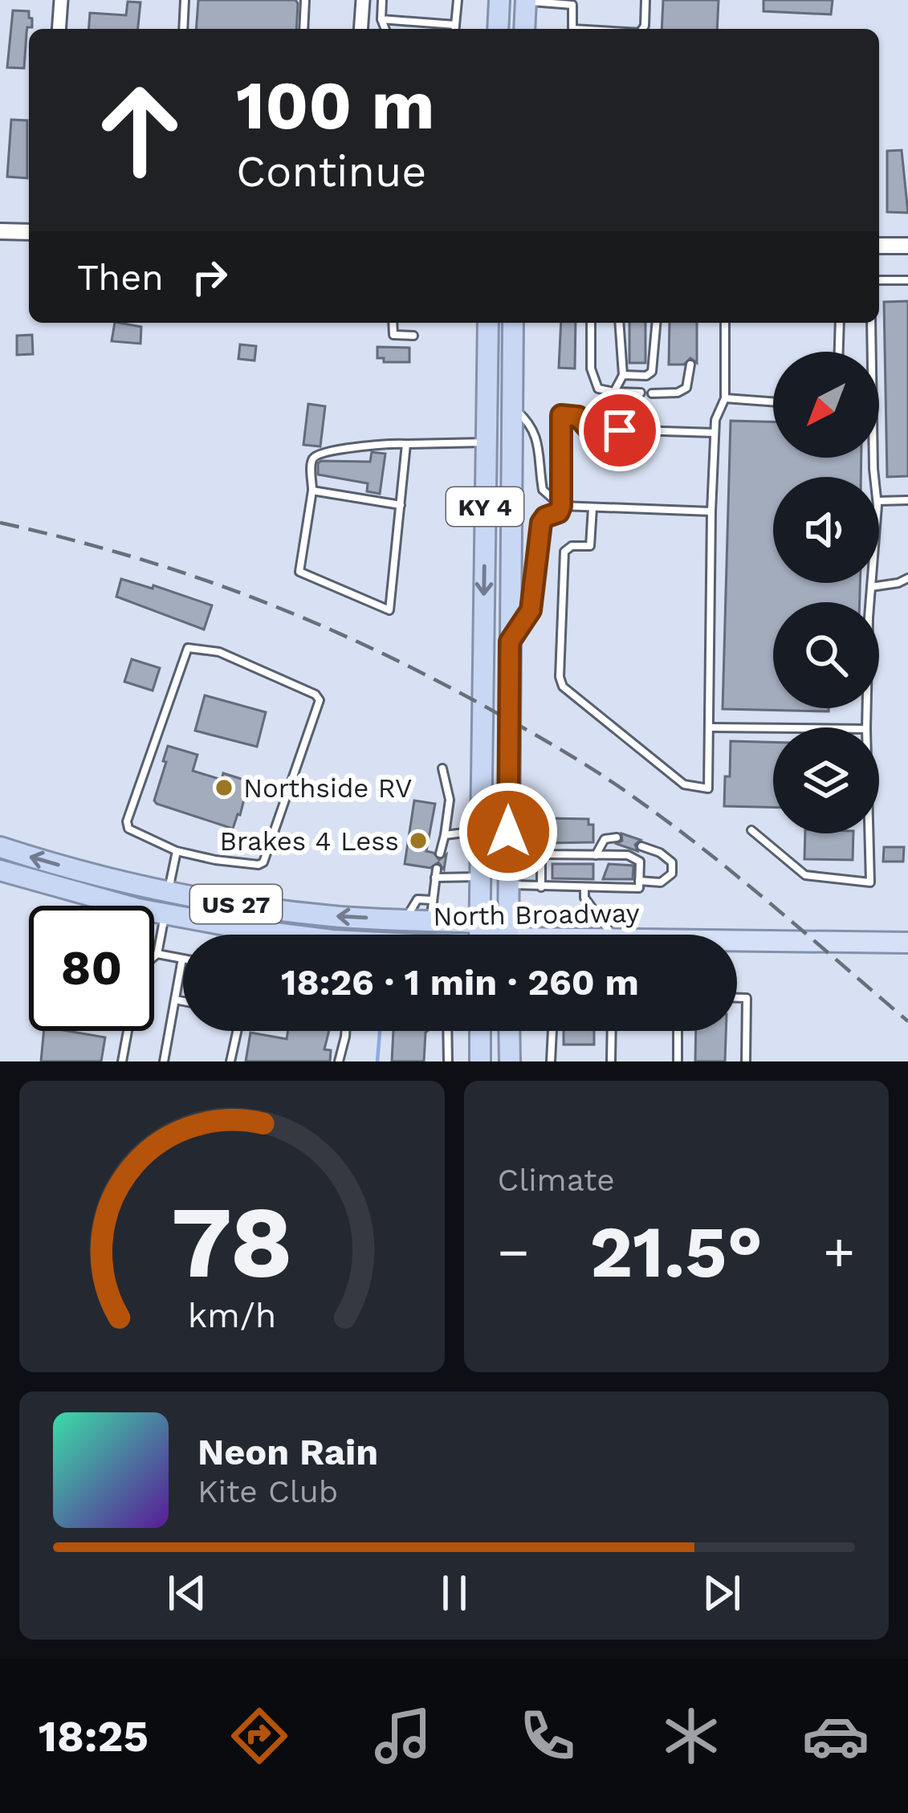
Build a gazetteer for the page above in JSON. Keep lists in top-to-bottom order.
{
  "streets": {
    "highway": ["KY 4", "US 27", "North Broadway"]
  },
  "crossings": [
    ["KY 4", "US 27"],
    ["KY 4", "North Broadway"],
    ["US 27", "North Broadway"]
  ],
  "places": ["Northside RV", "Brakes 4 Less"],
  "north": "bottom left",
  "page": {
    "turn": ["100 m", "Continue"],
    "then": "Then",
    "limit": "80",
    "trip": "18:26 · 1 min · 260 m",
    "tile": "Climate",
    "heat": ["−", "21.5°", "+"],
    "song": ["Neon Rain", "Kite Club"],
    "tabs": "18:25",
    "gauge": ["78", "km/h"]
  }
}
